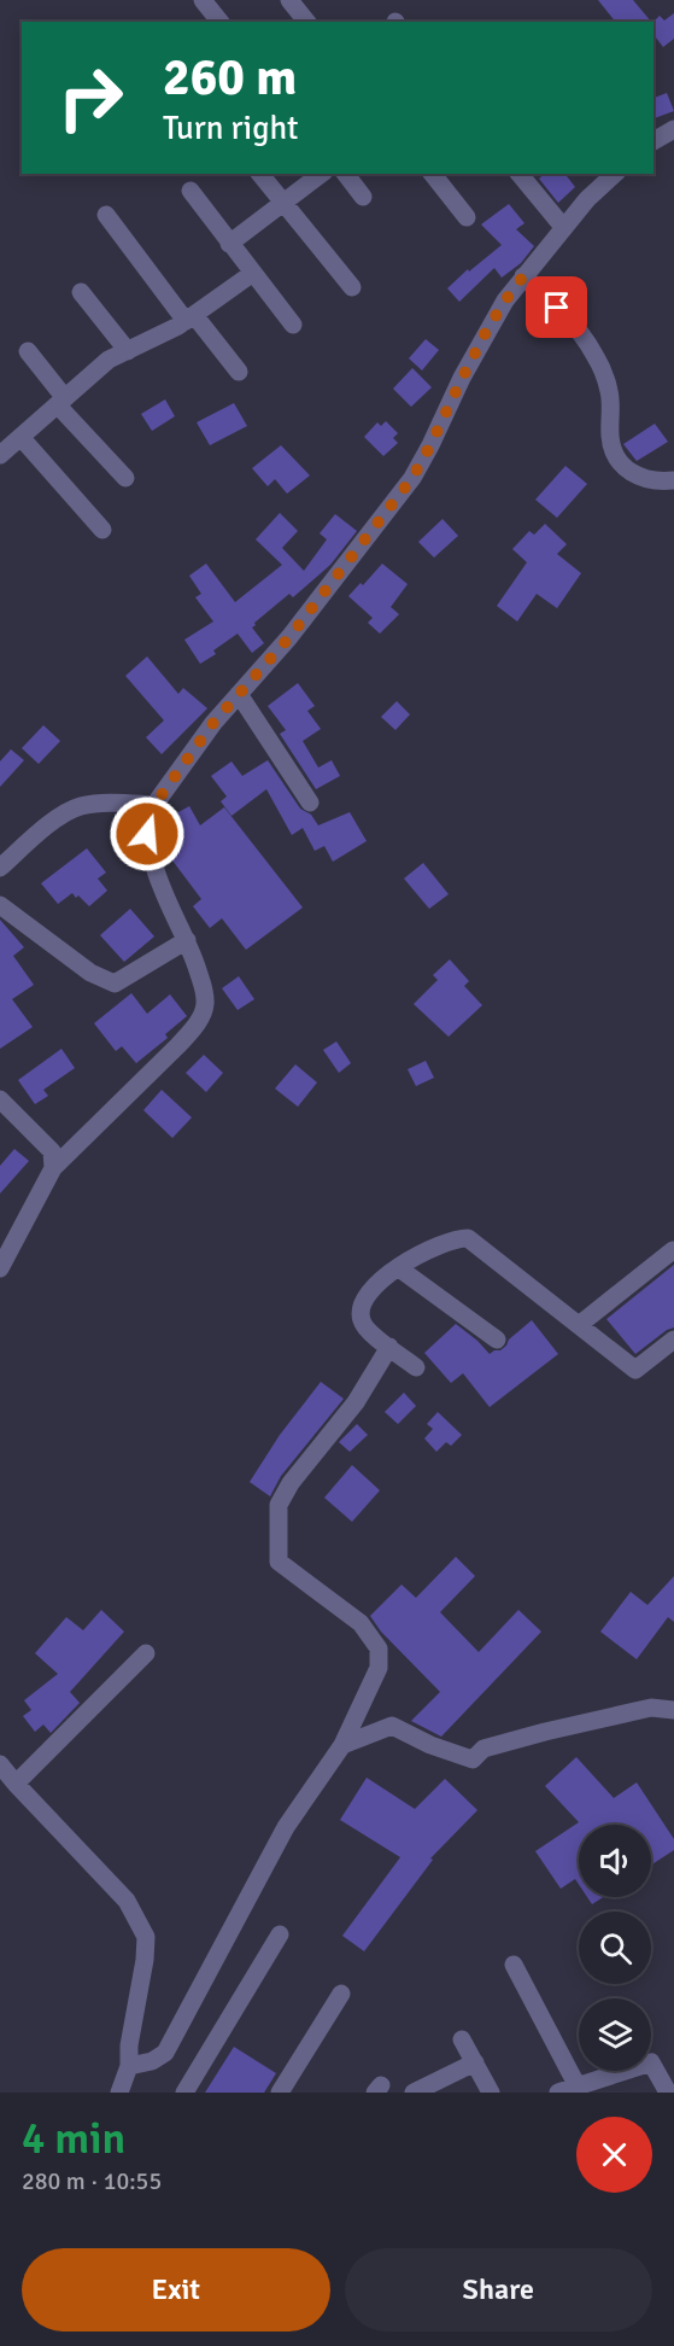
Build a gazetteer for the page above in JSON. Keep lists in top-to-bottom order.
{
  "page": {
    "turn": ["260 m", "Turn right"],
    "heading": ["4 min", "280 m · 10:55"],
    "buttons": ["Exit", "Share"]
  }
}
